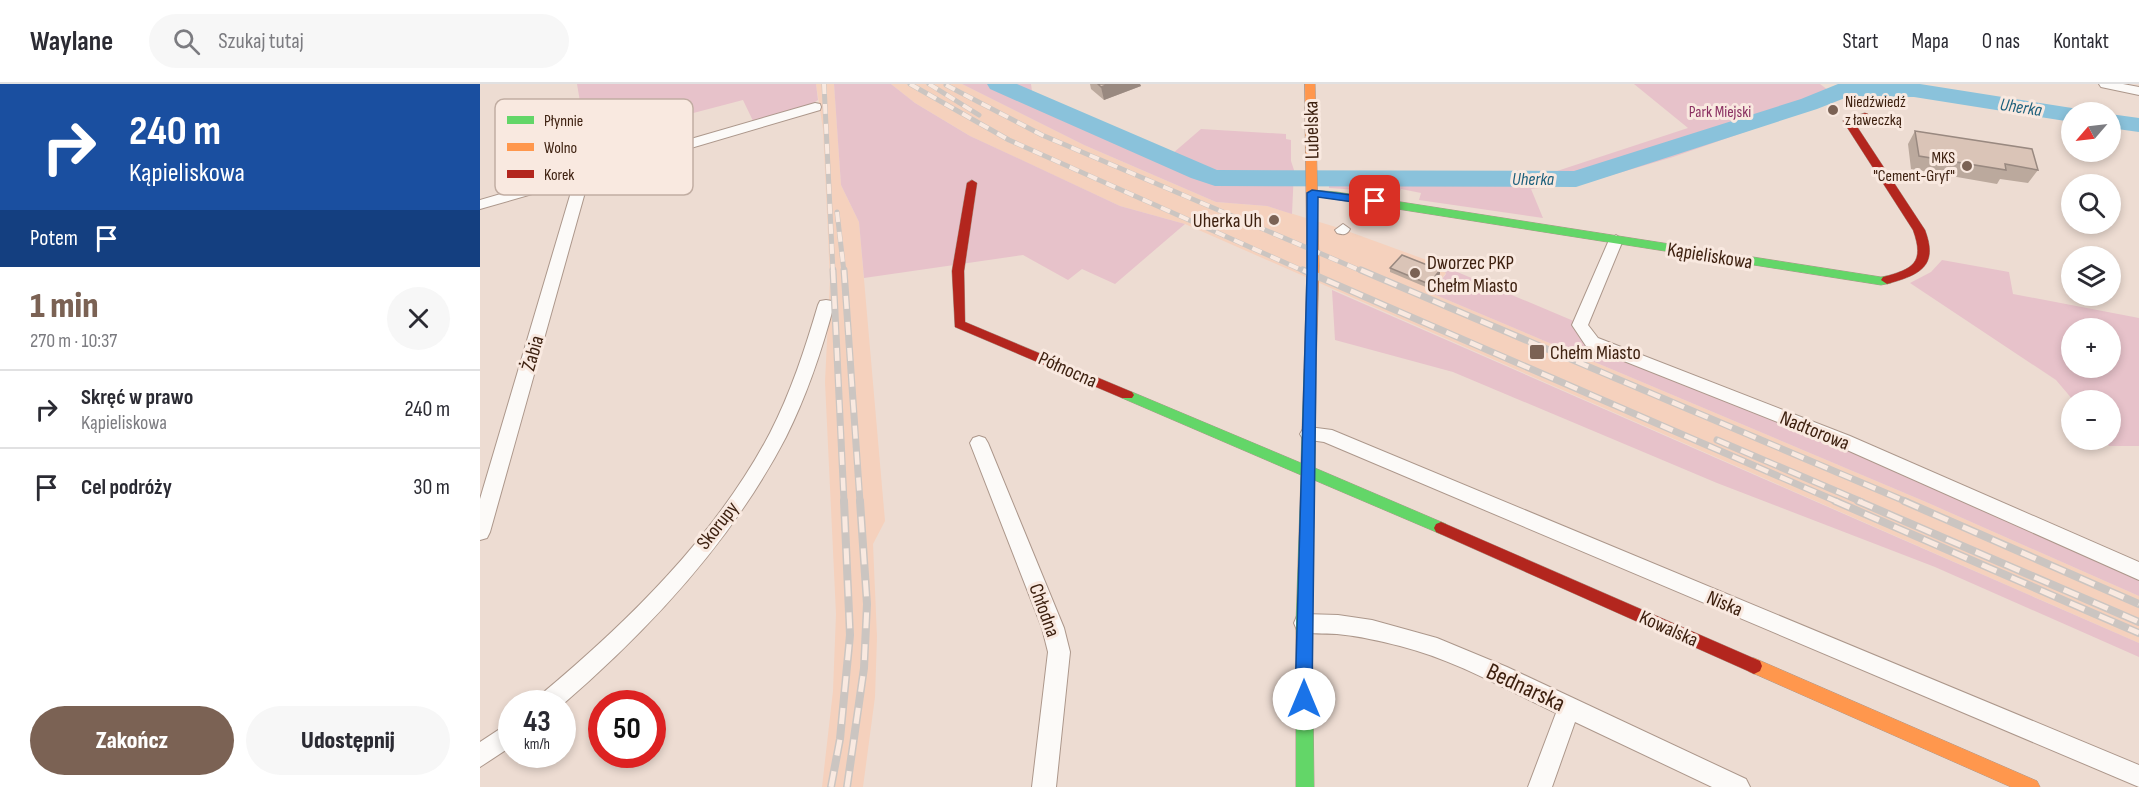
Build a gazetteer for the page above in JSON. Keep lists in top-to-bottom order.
{
  "streets": {
    "street": [
      "Lubelska",
      "Kąpieliskowa",
      "Żabia",
      "Północna",
      "Nadtorowa",
      "Skorupy",
      "Niska",
      "Chłodna",
      "Kowalska",
      "Bednarska"
    ]
  },
  "crossings": [
    ["Lubelska", "Kąpieliskowa"],
    ["Lubelska", "Północna"],
    ["Lubelska", "Niska"],
    ["Lubelska", "Kowalska"],
    ["Lubelska", "Bednarska"],
    ["Kąpieliskowa", "Nadtorowa"],
    ["Północna", "Kowalska"]
  ],
  "water": ["Uherka"],
  "parks": ["Park Miejski"],
  "places": {
    "other": [
      "Niedźwiedź z ławeczką",
      "MKS \"Cement-Gryf\"",
      "Uherka Uh",
      "Dworzec PKP Chełm Miasto"
    ],
    "transit": ["Chełm Miasto"]
  },
  "legend": ["Płynnie", "Wolno", "Korek"],
  "north": "bottom left",
  "page": {
    "header": "Waylane",
    "search": "Szukaj tutaj",
    "nav": [
      "Start",
      "Mapa",
      "O nas",
      "Kontakt"
    ],
    "turn": ["240 m", "Kąpieliskowa"],
    "map_buttons": ["+", "−"],
    "then": "Potem",
    "heading": ["1 min", "270 m · 10:37"],
    "list": [
      {
        "name": "Skręć w prawo",
        "note": "Kąpieliskowa",
        "value": "240 m"
      },
      {
        "name": "Cel podróży",
        "value": "30 m"
      }
    ],
    "speed": "43 km/h",
    "limit": "50",
    "buttons": ["Zakończ", "Udostępnij"]
  }
}
